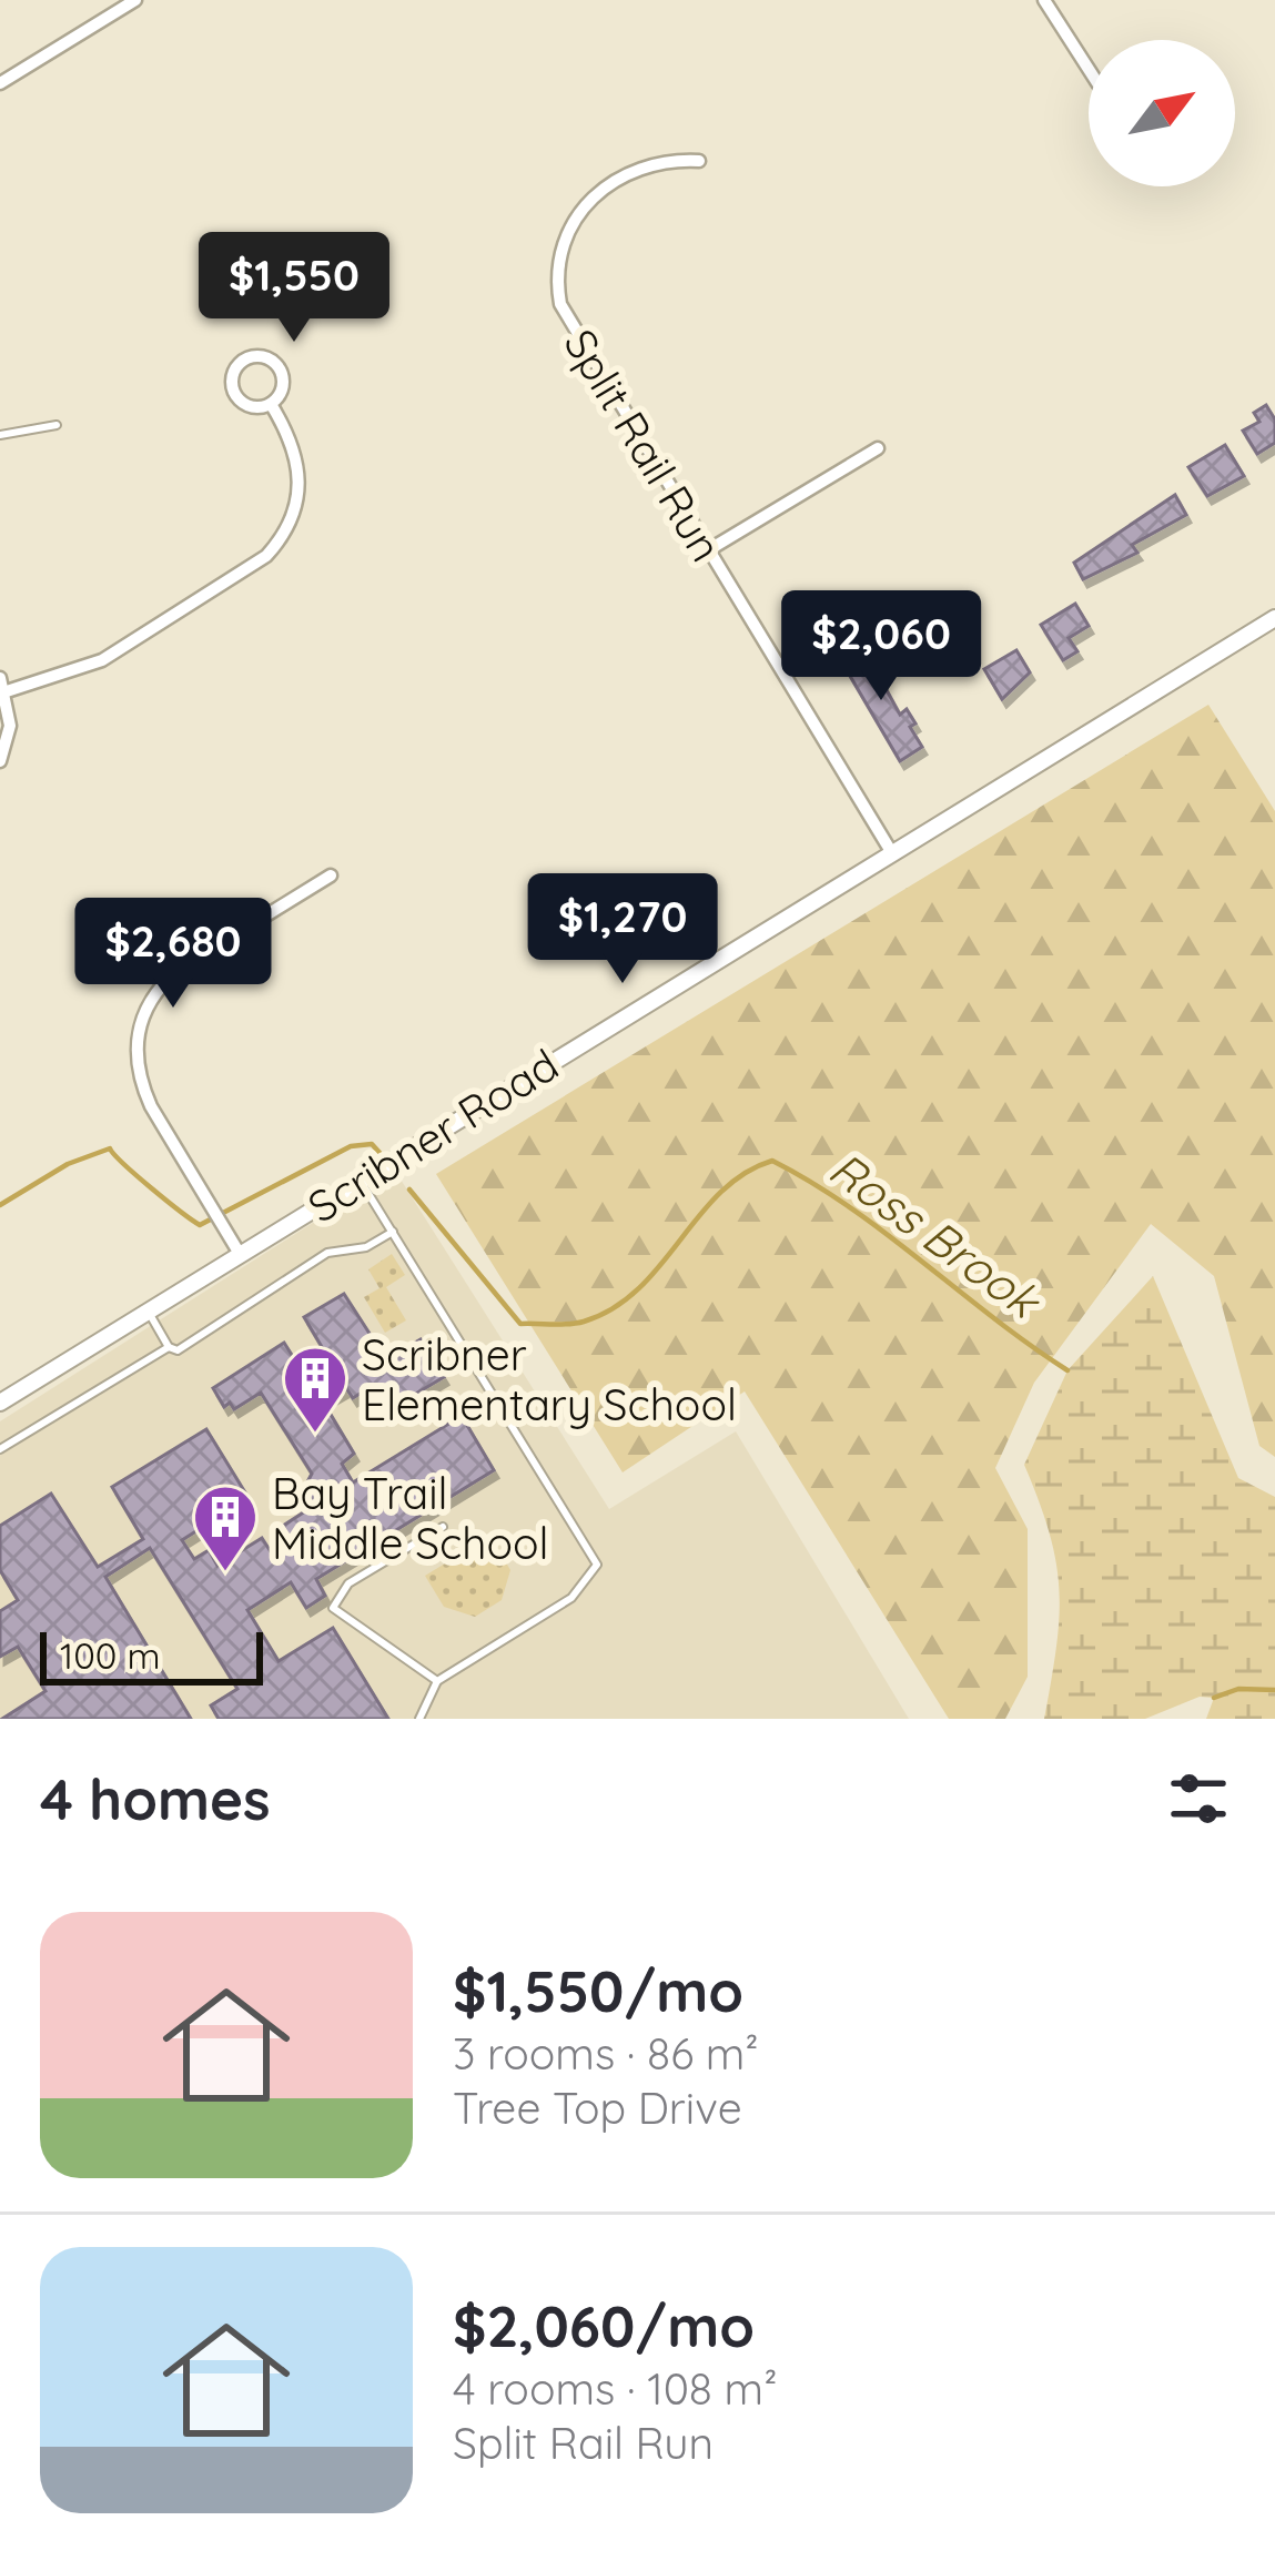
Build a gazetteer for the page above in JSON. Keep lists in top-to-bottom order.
{
  "streets": {
    "street": ["Split Rail Run", "Scribner Road"]
  },
  "crossings": [
    ["Split Rail Run", "Scribner Road"]
  ],
  "water": ["Ross Brook"],
  "places": {
    "building": ["Scribner Elementary School", "Bay Trail Middle School"]
  },
  "scale_bar": "100 m",
  "north": "top right",
  "page": {
    "price": [
      "$1,550",
      "$2,060",
      "$1,270",
      "$2,680"
    ],
    "scale": "100 m",
    "heading": "4 homes",
    "list": [
      {
        "name": "$1,550/mo",
        "note": "3 rooms · 86 m² · Tree Top Drive"
      },
      {
        "name": "$2,060/mo",
        "note": "4 rooms · 108 m² · Split Rail Run"
      }
    ]
  }
}
